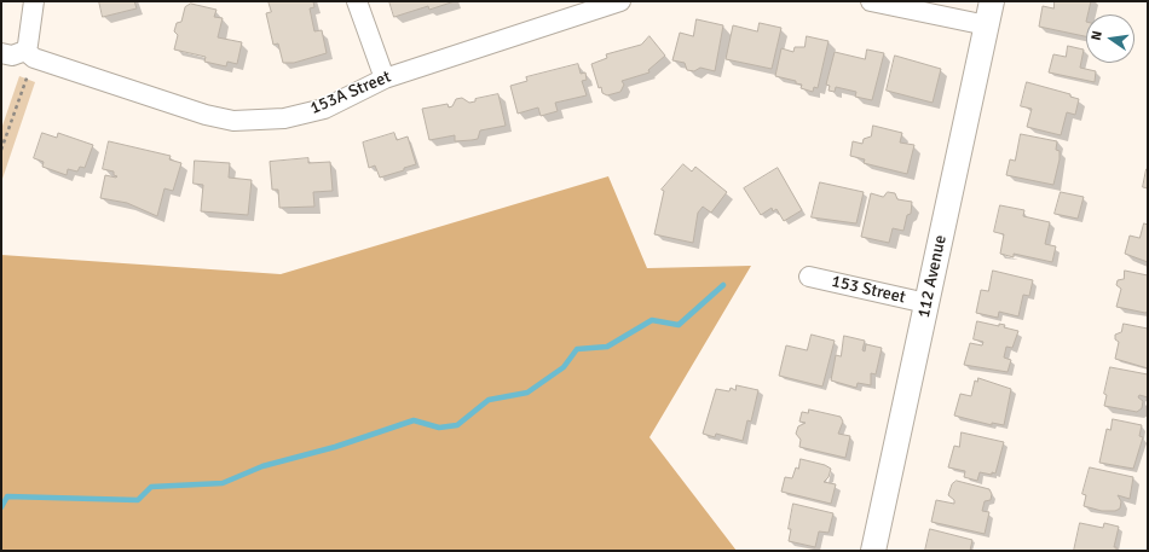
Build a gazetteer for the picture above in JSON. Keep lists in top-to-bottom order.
{
  "streets": {
    "street": ["153A Street", "112 Avenue", "153 Street"]
  },
  "crossings": [
    ["112 Avenue", "153 Street"]
  ],
  "north": "left"
}
